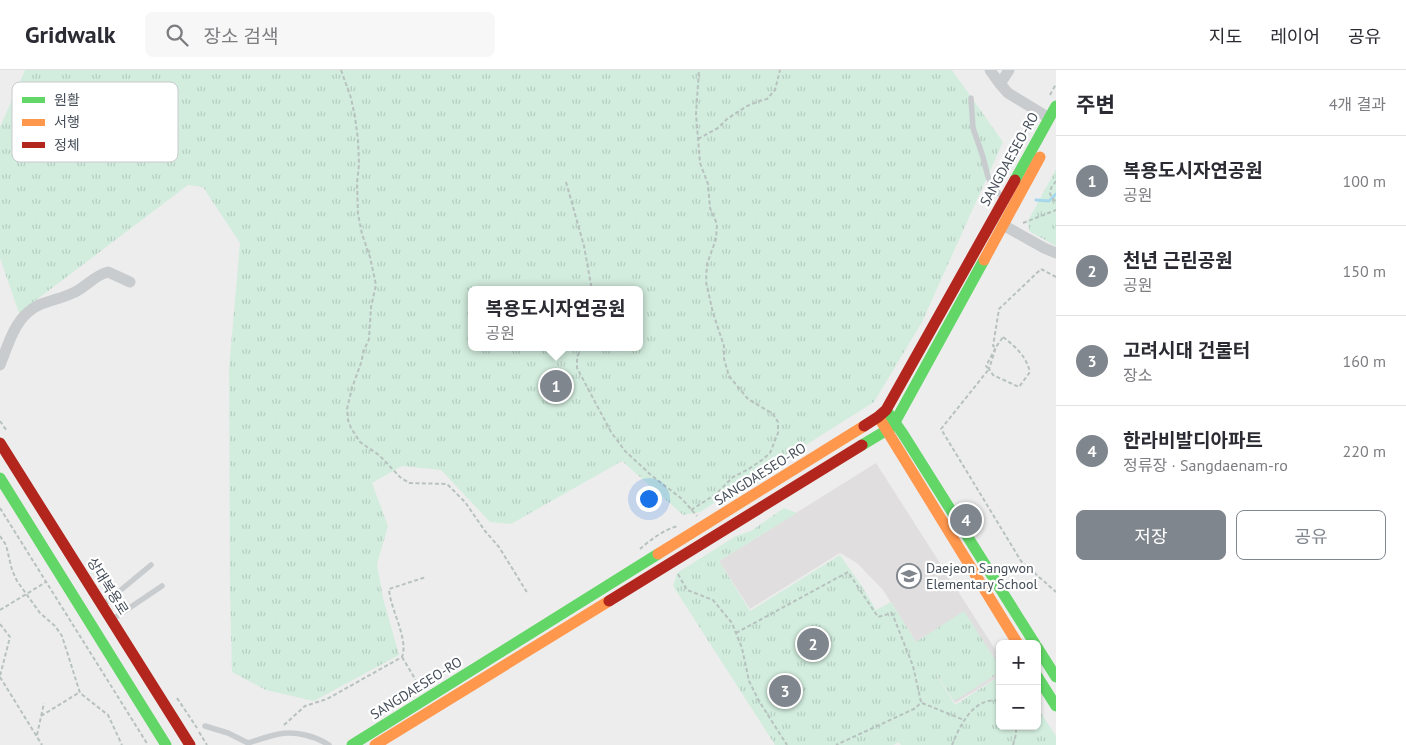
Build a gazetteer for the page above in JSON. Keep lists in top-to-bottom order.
{
  "streets": {
    "street": ["SANGDAESEO-RO", "상대복용로"]
  },
  "places": {
    "school or university": ["Daejeon Sangwon Elementary School"]
  },
  "legend": ["원활", "서행", "정체"],
  "page": {
    "header": "Gridwalk",
    "search": "장소 검색",
    "nav": ["지도", "레이어", "공유"],
    "heading": ["주변", "4개 결과"],
    "list": [
      {
        "mark": "1",
        "name": "복용도시자연공원",
        "note": "공원",
        "value": "100 m"
      },
      {
        "mark": "2",
        "name": "천년 근린공원",
        "note": "공원",
        "value": "150 m"
      },
      {
        "mark": "3",
        "name": "고려시대 건물터",
        "note": "장소",
        "value": "160 m"
      },
      {
        "mark": "4",
        "name": "한라비발디아파트",
        "note": "정류장 · Sangdaenam-ro",
        "value": "220 m"
      }
    ],
    "popup": ["복용도시자연공원", "공원"],
    "pins": [
      "1",
      "4",
      "2",
      "3"
    ],
    "buttons": ["저장", "공유"],
    "map_buttons": ["+", "−"]
  }
}
